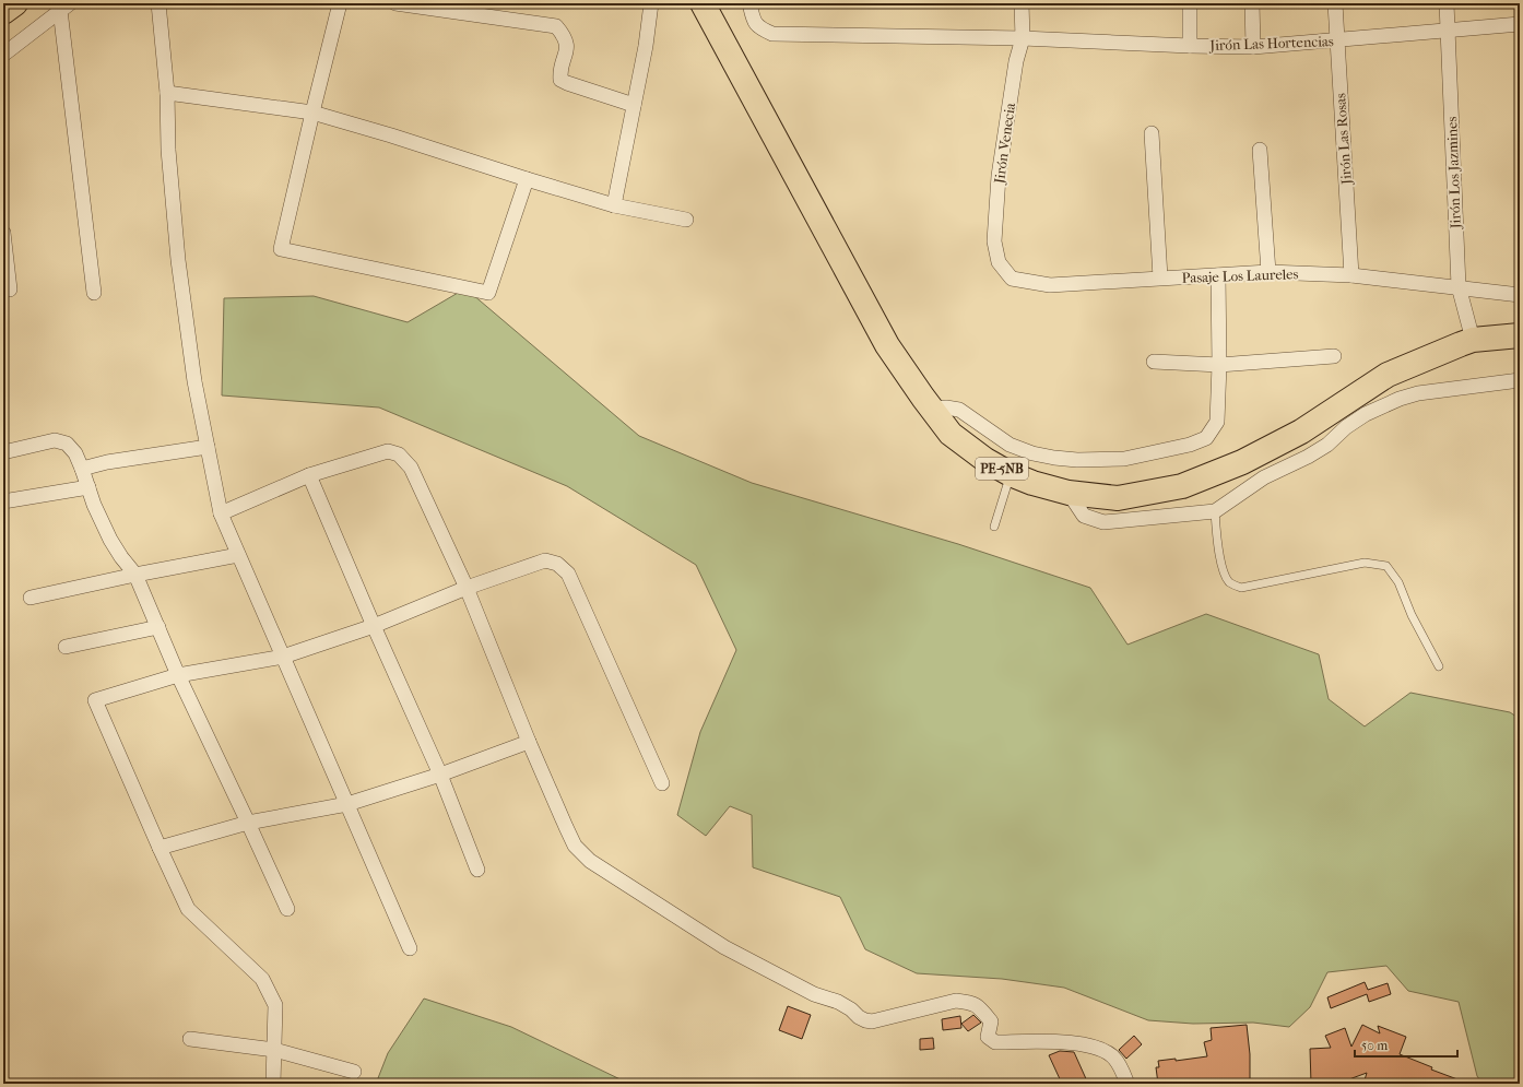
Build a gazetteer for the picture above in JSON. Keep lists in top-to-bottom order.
{
  "streets": {
    "highway": ["PE-5NB"],
    "street": [
      "Jirón Las Hortencias",
      "Jirón Las Rosas",
      "Jirón Venecia",
      "Jirón Los Jazmines",
      "Pasaje Los Laureles"
    ]
  },
  "crossings": [
    ["Jirón Las Hortencias", "Jirón Las Rosas"],
    ["Jirón Las Hortencias", "Jirón Venecia"],
    ["Jirón Las Hortencias", "Jirón Los Jazmines"],
    ["Jirón Las Rosas", "Pasaje Los Laureles"],
    ["Jirón Venecia", "Pasaje Los Laureles"],
    ["Jirón Los Jazmines", "Pasaje Los Laureles"],
    ["Jirón Los Jazmines", "PE-5NB"]
  ],
  "scale_bar": "50 m"
}
